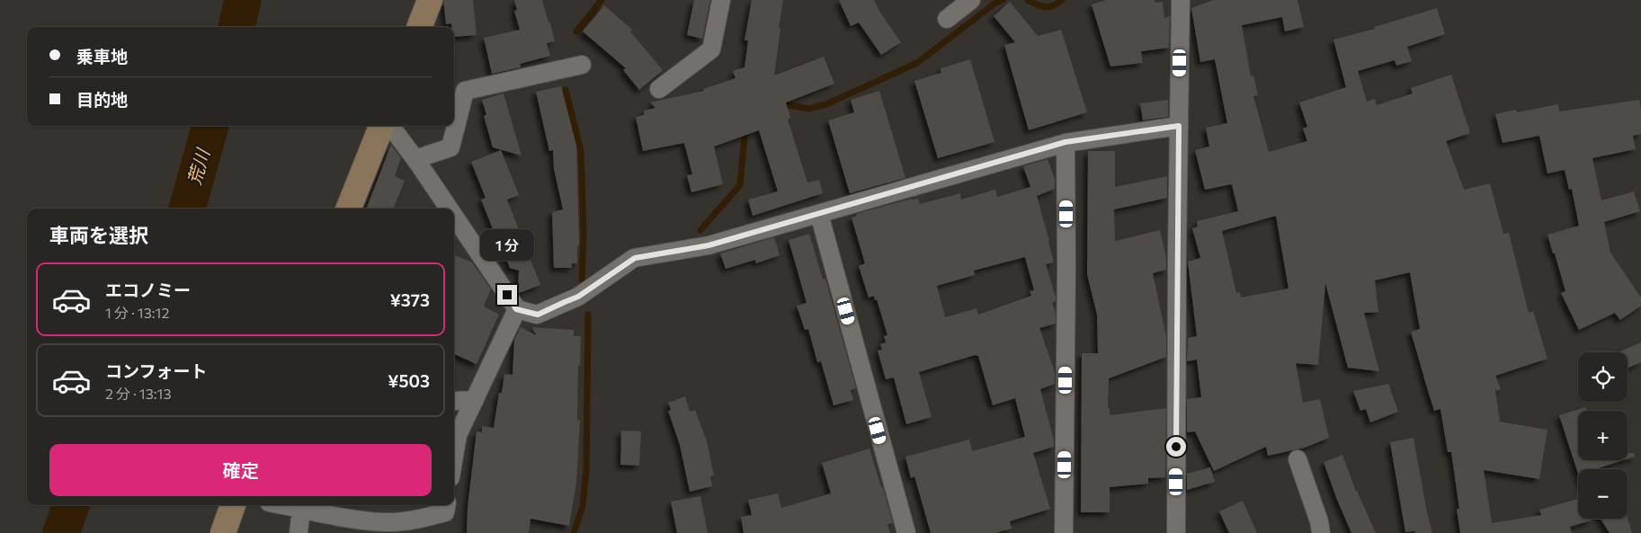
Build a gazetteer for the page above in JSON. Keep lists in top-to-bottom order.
{
  "water": ["荒川"],
  "page": {
    "banner": ["乗車地", "目的地"],
    "heading": "車両を選択",
    "bubble": "1 分",
    "list": [
      {
        "name": "エコノミー",
        "note": "1 分 · 13:12",
        "value": "¥373"
      },
      {
        "name": "コンフォート",
        "note": "2 分 · 13:13",
        "value": "¥503"
      }
    ],
    "map_buttons": ["+", "−"],
    "buttons": "確定"
  }
}
